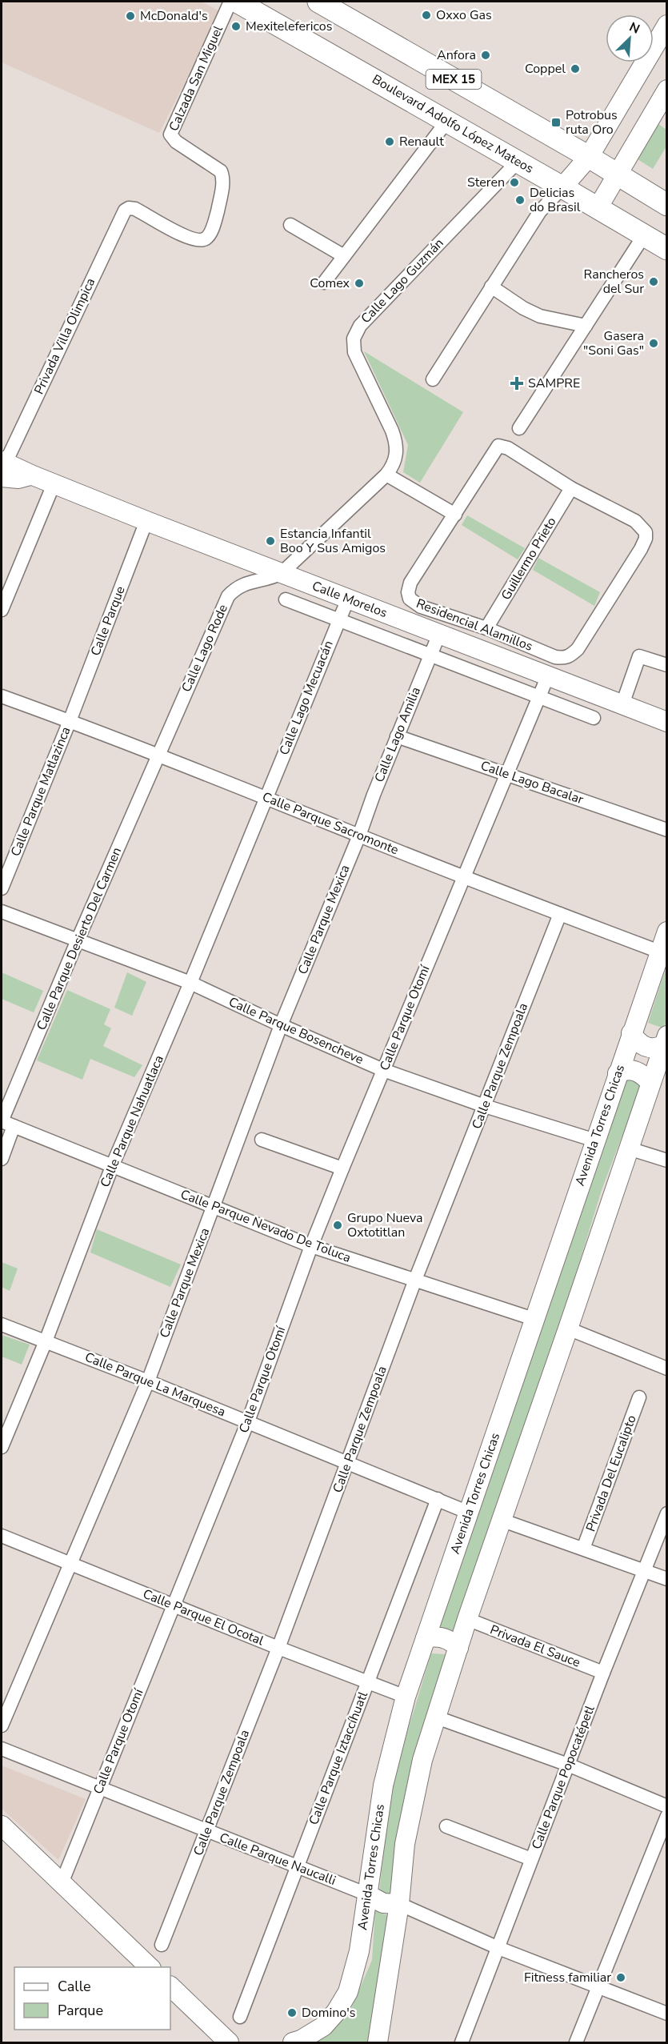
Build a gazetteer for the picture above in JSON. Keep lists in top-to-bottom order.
{
  "streets": {
    "main road": [
      "MEX 15",
      "Boulevard Adolfo López Mateos",
      "Calle Morelos",
      "Avenida Torres Chicas"
    ],
    "street": [
      "Calzada San Miguel",
      "Calle Lago Guzmán",
      "Privada Villa Olimpica",
      "Guillermo Prieto",
      "Calle Parque",
      "Residencial Alamillos",
      "Calle Lago Rode",
      "Calle Lago Mecuacán",
      "Calle Lago Amilia",
      "Calle Lago Bacalar",
      "Calle Parque Matlazinca",
      "Calle Parque Sacromonte",
      "Calle Parque Mexica",
      "Calle Parque Desierto Del Carmen",
      "Calle Parque Otomí",
      "Calle Parque Bosencheve",
      "Calle Parque Zempoala",
      "Calle Parque Nahuatlaca",
      "Calle Parque Nevado De Toluca",
      "Calle Parque La Marquesa",
      "Privada Del Eucalipto",
      "Calle Parque El Ocotal",
      "Privada El Sauce",
      "Calle Parque Iztaccíhuatl",
      "Calle Parque Popocatépetl",
      "Calle Parque Naucalli"
    ]
  },
  "crossings": [
    ["Calzada San Miguel", "Privada Villa Olimpica"],
    ["Boulevard Adolfo López Mateos", "Calle Lago Guzmán"],
    ["Calle Lago Guzmán", "Calle Morelos"],
    ["Calle Lago Guzmán", "Calle Lago Rode"],
    ["Privada Villa Olimpica", "Calle Morelos"],
    ["Guillermo Prieto", "Residencial Alamillos"],
    ["Calle Morelos", "Calle Parque"],
    ["Calle Morelos", "Calle Lago Rode"],
    ["Calle Morelos", "Calle Lago Mecuacán"],
    ["Calle Morelos", "Calle Lago Amilia"],
    ["Calle Morelos", "Calle Parque Otomí"],
    ["Calle Parque", "Calle Parque Matlazinca"],
    ["Calle Parque", "Calle Parque Sacromonte"],
    ["Calle Lago Rode", "Calle Parque Sacromonte"],
    ["Calle Lago Rode", "Calle Parque Desierto Del Carmen"],
    ["Calle Lago Mecuacán", "Calle Parque Sacromonte"],
    ["Calle Lago Mecuacán", "Calle Parque Nahuatlaca"],
    ["Calle Lago Amilia", "Calle Lago Bacalar"],
    ["Calle Lago Amilia", "Calle Parque Sacromonte"],
    ["Calle Lago Amilia", "Calle Parque Mexica"],
    ["Calle Lago Bacalar", "Calle Parque Otomí"],
    ["Calle Parque Matlazinca", "Calle Parque Sacromonte"],
    ["Calle Parque Sacromonte", "Calle Parque Mexica"],
    ["Calle Parque Sacromonte", "Calle Parque Desierto Del Carmen"],
    ["Calle Parque Sacromonte", "Calle Parque Otomí"],
    ["Calle Parque Sacromonte", "Calle Parque Zempoala"],
    ["Calle Parque Sacromonte", "Calle Parque Nahuatlaca"],
    ["Calle Parque Sacromonte", "Avenida Torres Chicas"],
    ["Calle Parque Mexica", "Calle Parque Bosencheve"],
    ["Calle Parque Mexica", "Calle Parque Nevado De Toluca"],
    ["Calle Parque Mexica", "Calle Parque La Marquesa"],
    ["Calle Parque Mexica", "Calle Parque El Ocotal"],
    ["Calle Parque Desierto Del Carmen", "Calle Parque Bosencheve"],
    ["Calle Parque Desierto Del Carmen", "Calle Parque Nevado De Toluca"],
    ["Calle Parque Otomí", "Calle Parque Bosencheve"],
    ["Calle Parque Otomí", "Calle Parque Nevado De Toluca"],
    ["Calle Parque Otomí", "Calle Parque La Marquesa"],
    ["Calle Parque Otomí", "Calle Parque El Ocotal"],
    ["Calle Parque Otomí", "Calle Parque Naucalli"],
    ["Calle Parque Bosencheve", "Calle Parque Zempoala"],
    ["Calle Parque Bosencheve", "Calle Parque Nahuatlaca"],
    ["Calle Parque Bosencheve", "Avenida Torres Chicas"],
    ["Calle Parque Zempoala", "Calle Parque Nevado De Toluca"],
    ["Calle Parque Zempoala", "Calle Parque La Marquesa"],
    ["Calle Parque Zempoala", "Calle Parque El Ocotal"],
    ["Calle Parque Zempoala", "Calle Parque Naucalli"],
    ["Calle Parque Nahuatlaca", "Calle Parque Nevado De Toluca"],
    ["Calle Parque Nahuatlaca", "Calle Parque La Marquesa"],
    ["Avenida Torres Chicas", "Calle Parque Nevado De Toluca"],
    ["Avenida Torres Chicas", "Calle Parque La Marquesa"],
    ["Avenida Torres Chicas", "Calle Parque El Ocotal"],
    ["Avenida Torres Chicas", "Calle Parque Naucalli"],
    ["Calle Parque La Marquesa", "Calle Parque Iztaccíhuatl"],
    ["Calle Parque El Ocotal", "Calle Parque Iztaccíhuatl"],
    ["Privada El Sauce", "Calle Parque Popocatépetl"],
    ["Calle Parque Iztaccíhuatl", "Calle Parque Naucalli"]
  ],
  "places": {
    "other": [
      "Oxxo Gas",
      "McDonald's",
      "Mexitelefericos",
      "Anfora",
      "Coppel",
      "Renault",
      "Steren",
      "Delicias do Brasil",
      "Rancheros del Sur",
      "Comex",
      "Gasera \"Soni Gas\"",
      "Estancia Infantil Boo Y Sus Amigos",
      "Grupo Nueva Oxtotitlan",
      "Fitness familiar",
      "Domino's"
    ],
    "transit": ["Potrobus ruta Oro"],
    "health": ["SAMPRE"]
  },
  "legend": ["Calle", "Parque"],
  "north": "top right"
}
